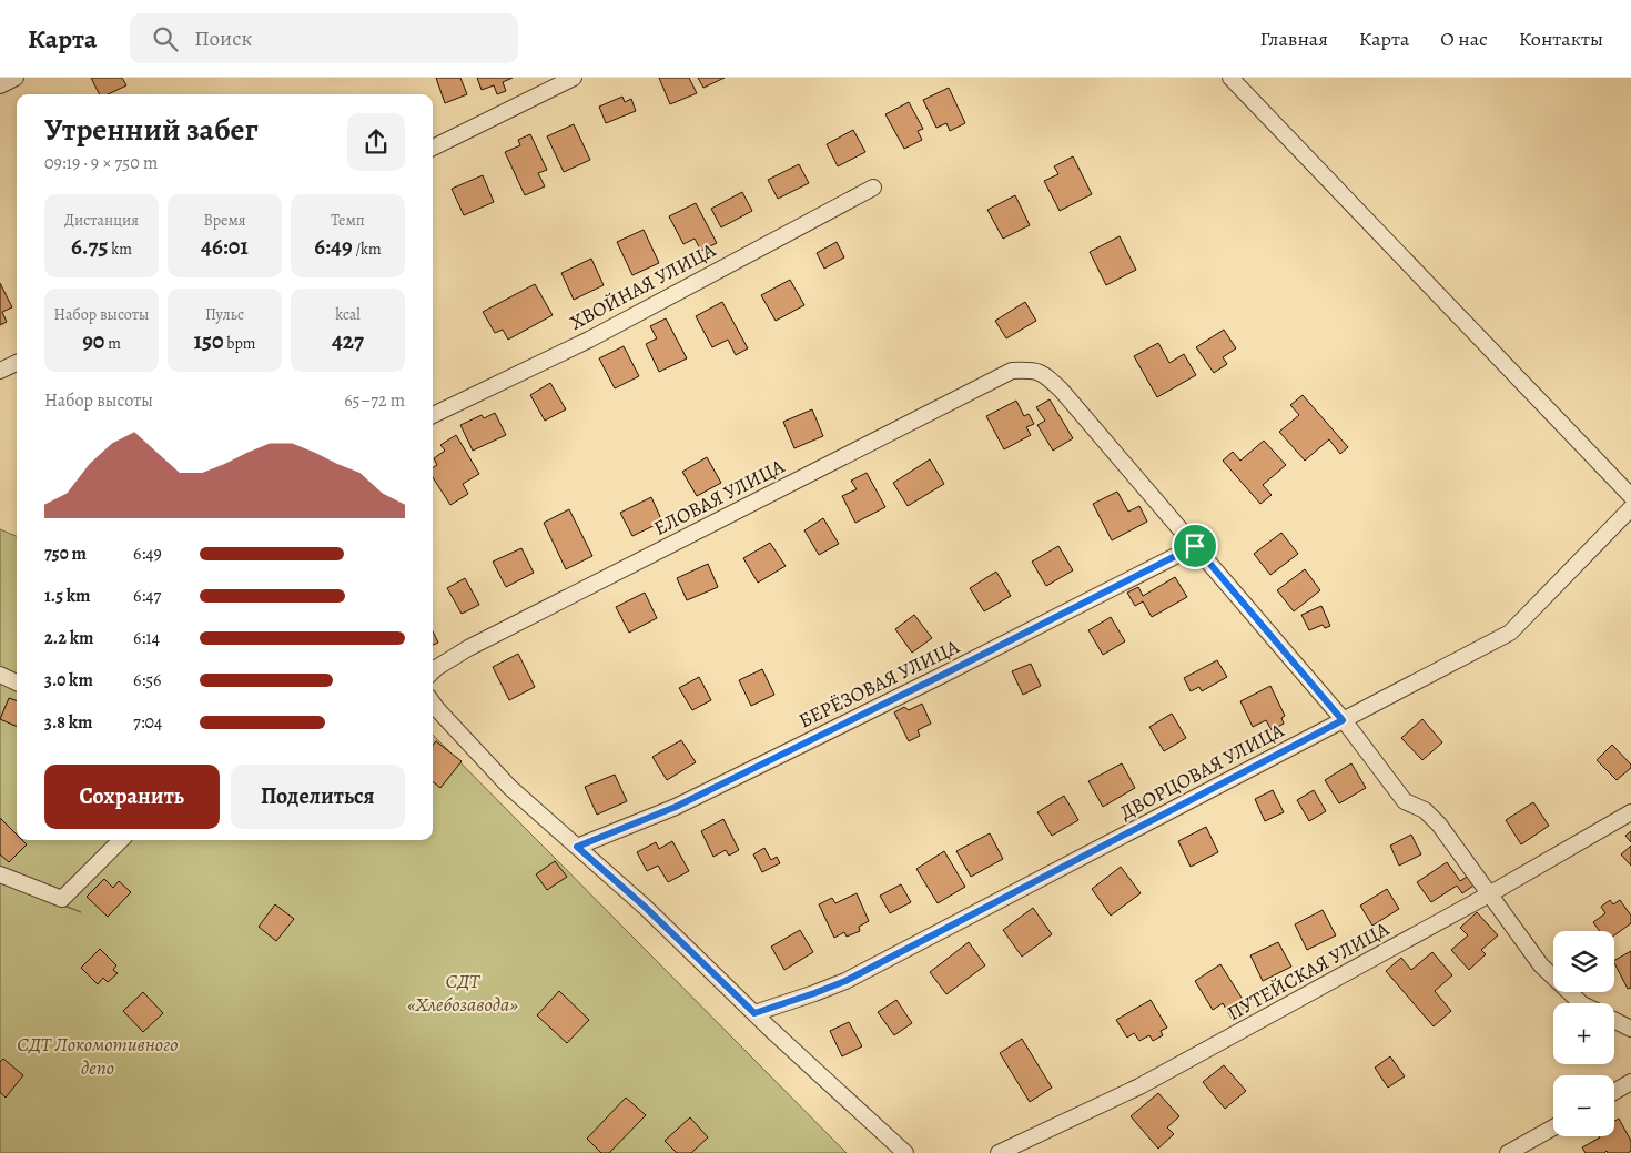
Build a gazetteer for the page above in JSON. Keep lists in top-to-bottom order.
{
  "streets": {
    "street": [
      "ХВОЙНАЯ УЛИЦА",
      "ЕЛОВАЯ УЛИЦА",
      "БЕРЁЗОВАЯ УЛИЦА",
      "ДВОРЦОВАЯ УЛИЦА",
      "ПУТЕЙСКАЯ УЛИЦА"
    ]
  },
  "crossings": [
    ["ЕЛОВАЯ УЛИЦА", "БЕРЁЗОВАЯ УЛИЦА"]
  ],
  "parks": ["СДТ «Хлебозавода»", "СДТ Локомотивного депо"],
  "page": {
    "header": "Карта",
    "search": "Поиск",
    "nav": [
      "Главная",
      "Карта",
      "О нас",
      "Контакты"
    ],
    "heading": ["Утренний забег", "09:19 · 9 × 750 m"],
    "stats": [
      ["Дистанция", "6.75 km"],
      ["Время", "46:01"],
      ["Темп", "6:49 /km"],
      ["Набор высоты", "90 m"],
      ["Пульс", "150 bpm"],
      ["kcal", "427"]
    ],
    "chart": ["Набор высоты", "65–72 m"],
    "list": [
      {
        "name": "750 m",
        "note": "6:49"
      },
      {
        "name": "1.5 km",
        "note": "6:47"
      },
      {
        "name": "2.2 km",
        "note": "6:14"
      },
      {
        "name": "3.0 km",
        "note": "6:56"
      },
      {
        "name": "3.8 km",
        "note": "7:04"
      }
    ],
    "buttons": ["Сохранить", "Поделиться"],
    "map_buttons": ["+", "−"]
  }
}
